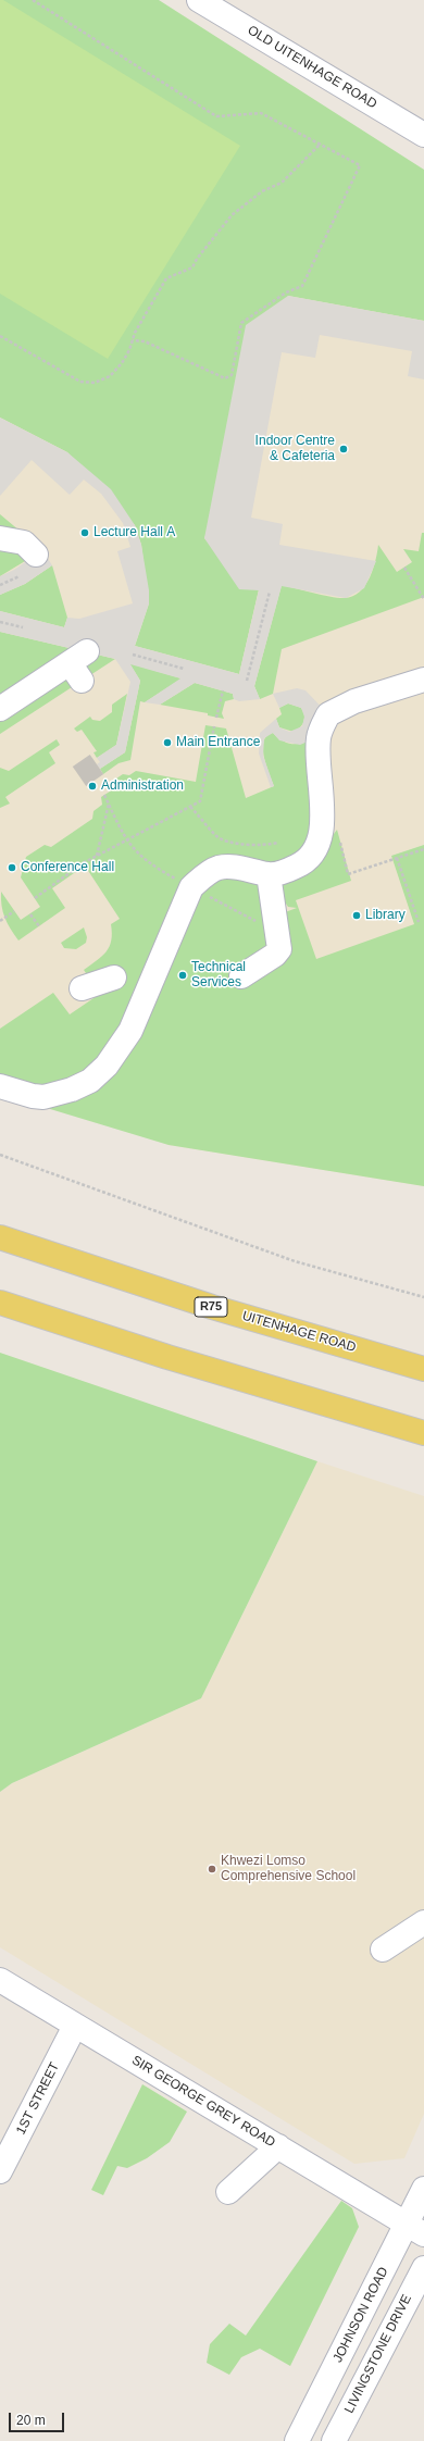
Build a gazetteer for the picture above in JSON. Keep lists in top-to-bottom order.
{
  "streets": {
    "main road": ["R75", "UITENHAGE ROAD"],
    "street": [
      "OLD UITENHAGE ROAD",
      "1ST STREET",
      "SIR GEORGE GREY ROAD",
      "JOHNSON ROAD",
      "LIVINGSTONE DRIVE"
    ]
  },
  "crossings": [
    ["1ST STREET", "SIR GEORGE GREY ROAD"],
    ["SIR GEORGE GREY ROAD", "JOHNSON ROAD"]
  ],
  "places": [
    "Indoor Centre & Cafeteria",
    "Lecture Hall A",
    "Main Entrance",
    "Administration",
    "Conference Hall",
    "Library",
    "Technical Services",
    "Khwezi Lomso Comprehensive School"
  ],
  "scale_bar": "20 m"
}
